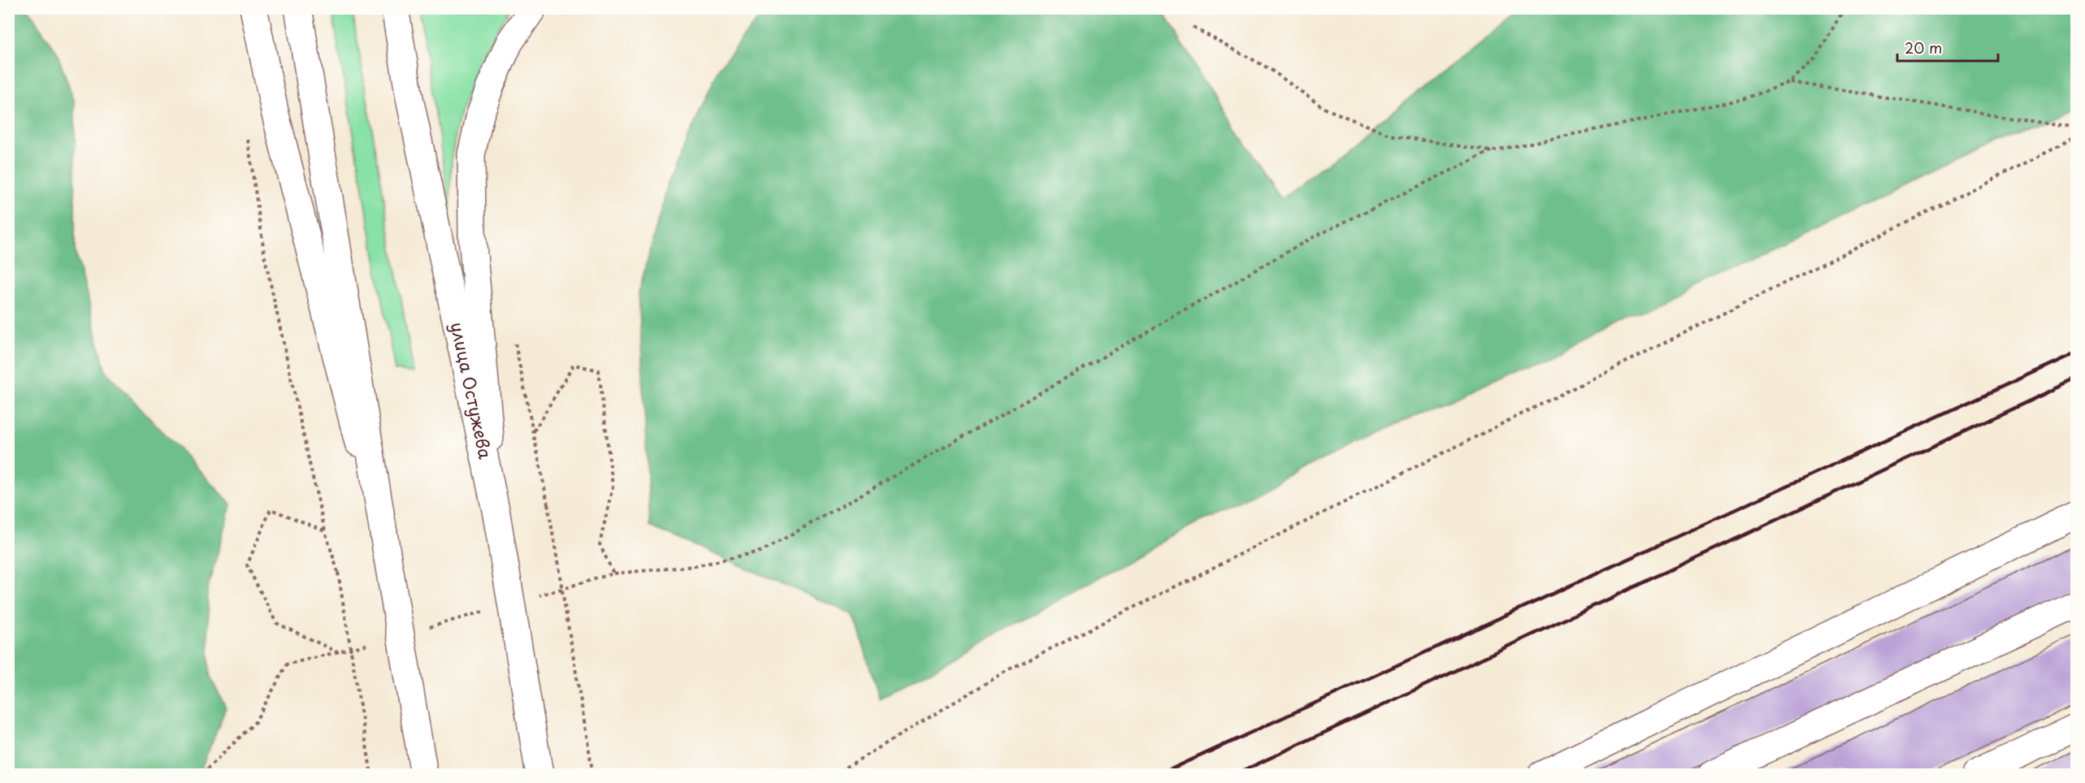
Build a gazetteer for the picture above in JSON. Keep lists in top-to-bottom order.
{
  "streets": {
    "main road": ["улица Остужева"]
  },
  "scale_bar": "20 m"
}
